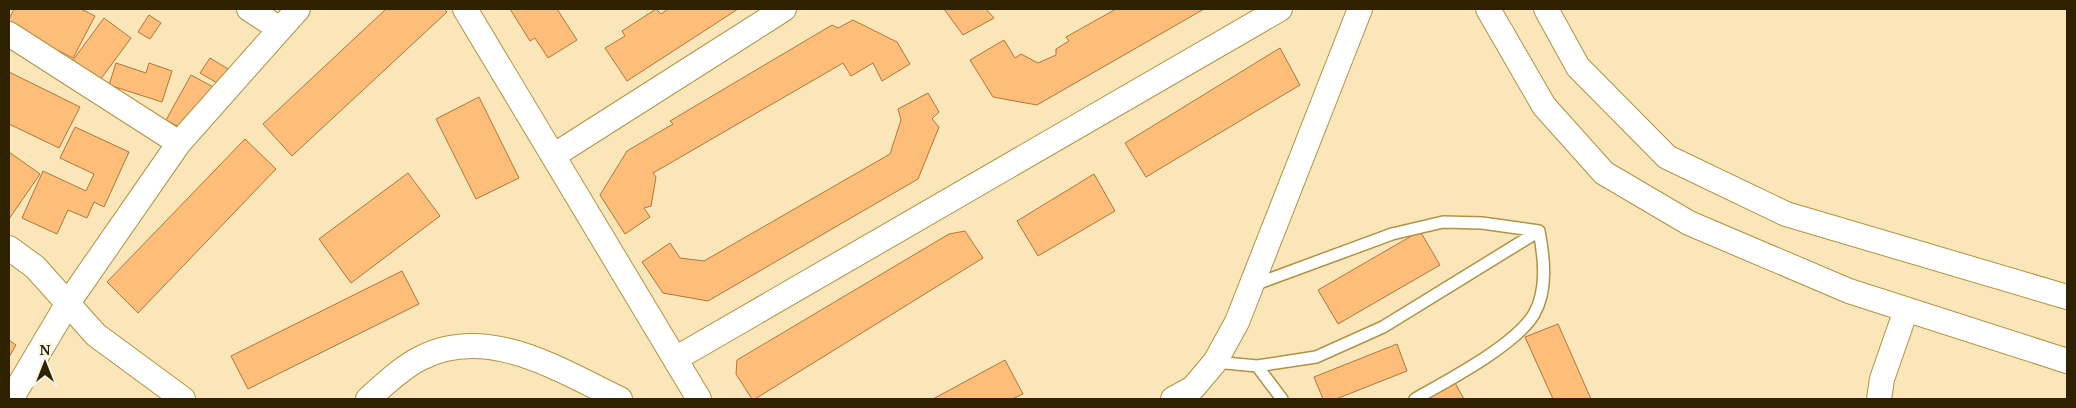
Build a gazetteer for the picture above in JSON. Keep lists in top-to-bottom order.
{
  "north": "top"
}
